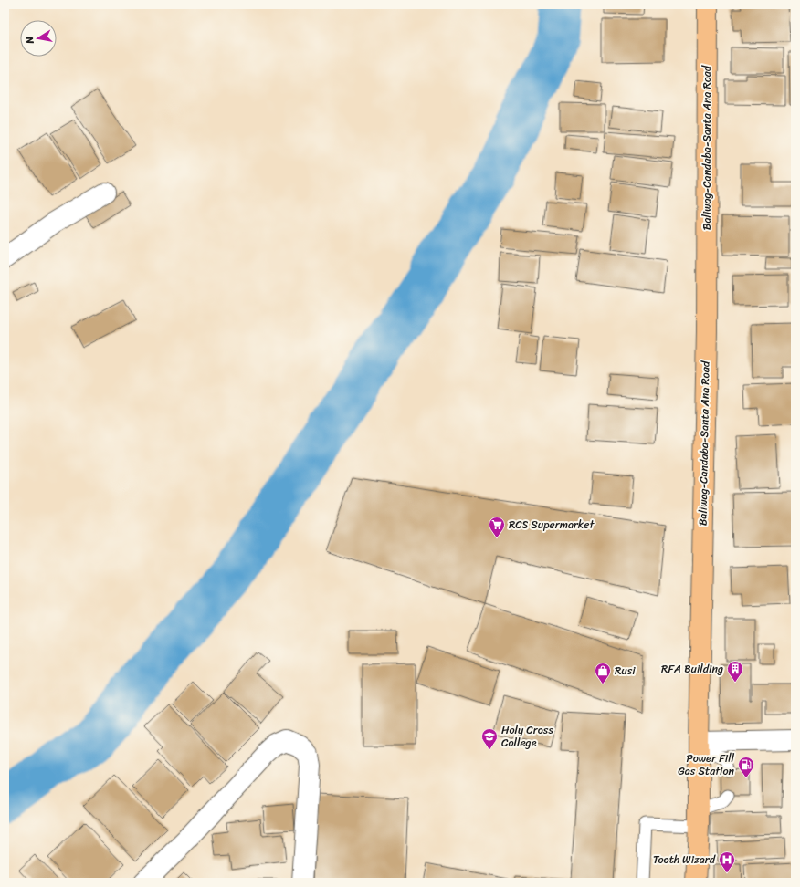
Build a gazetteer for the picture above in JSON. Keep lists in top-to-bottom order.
{
  "streets": {
    "main road": ["Baliwag-Candaba-Santa Ana Road"]
  },
  "places": {
    "supermarket": ["RCS Supermarket"],
    "building": ["RFA Building"],
    "shop": ["Rusi"],
    "school or university": ["Holy Cross College"],
    "fuel station": ["Power Fill Gas Station"],
    "hospital": ["Tooth Wizard"]
  },
  "north": "left"
}
